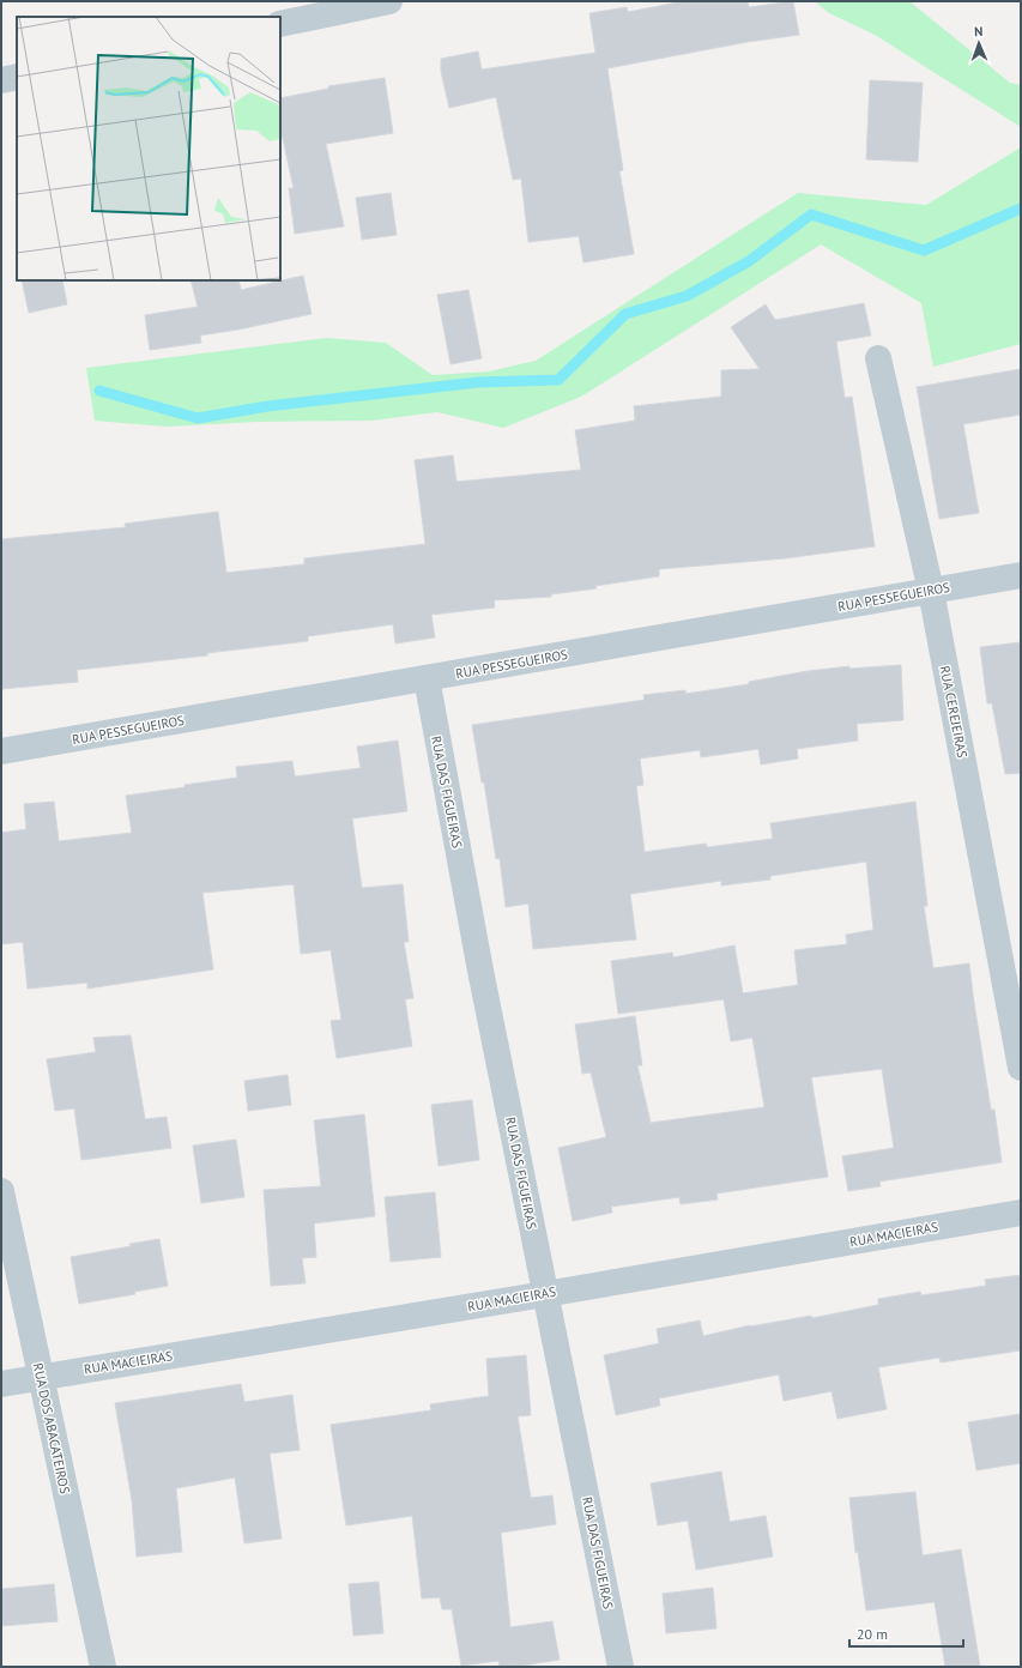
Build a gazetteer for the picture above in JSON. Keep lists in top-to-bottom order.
{
  "streets": {
    "street": [
      "RUA PESSEGUEIROS",
      "RUA CEREJEIRAS",
      "RUA DAS FIGUEIRAS",
      "RUA MACIEIRAS",
      "RUA DOS ABACATEIROS"
    ]
  },
  "crossings": [
    ["RUA PESSEGUEIROS", "RUA CEREJEIRAS"],
    ["RUA PESSEGUEIROS", "RUA DAS FIGUEIRAS"],
    ["RUA DAS FIGUEIRAS", "RUA MACIEIRAS"],
    ["RUA MACIEIRAS", "RUA DOS ABACATEIROS"]
  ],
  "scale_bar": "20 m",
  "north": "top"
}
